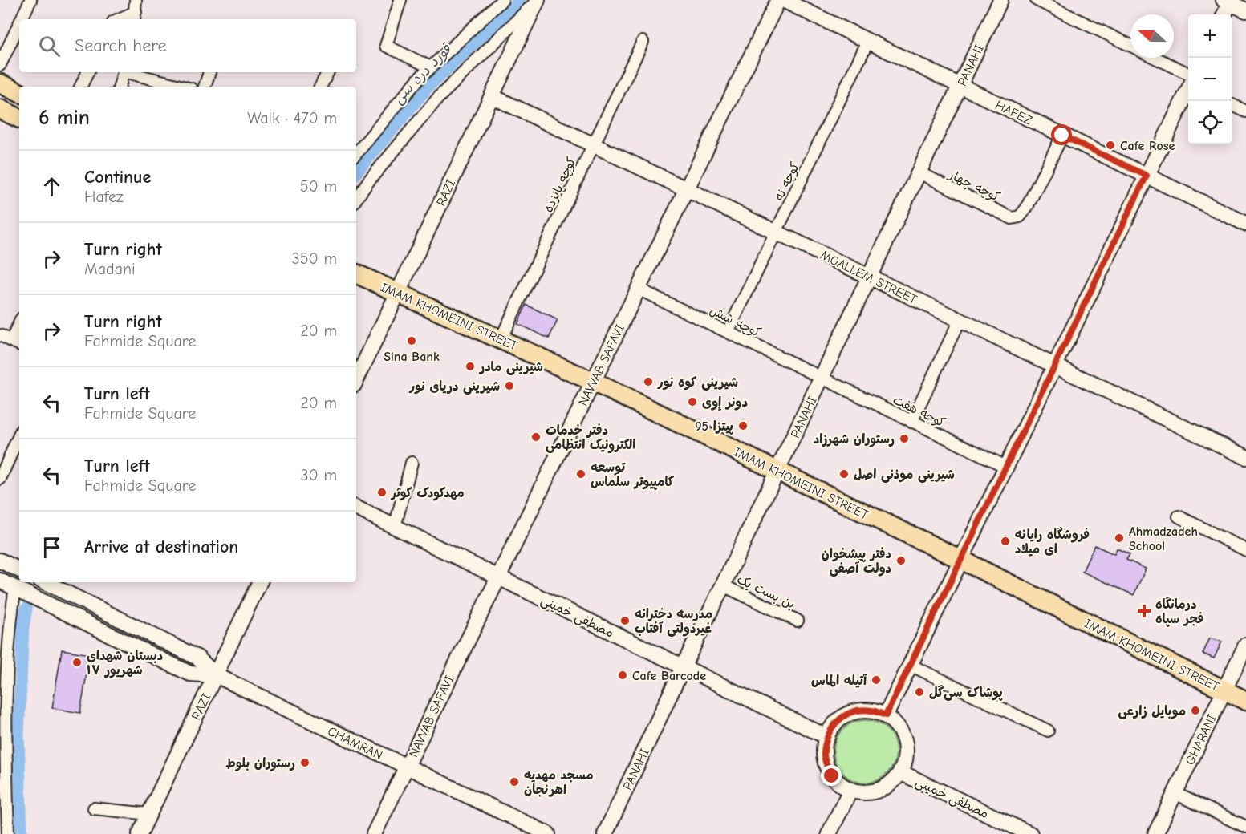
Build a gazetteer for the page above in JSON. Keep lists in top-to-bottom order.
{
  "streets": {
    "main road": ["IMAM KHOMEINI STREET"],
    "street": [
      "PANAHI",
      "HAFEZ",
      "کوچه نه",
      "کوچه پانزده",
      "کوچه چهار",
      "RAZI",
      "MOALLEM STREET",
      "کوچه شش",
      "NAVVAB SAFAVI",
      "کوچه هفت",
      "بن بست یک",
      "مصطفی خمینی",
      "GHARANI",
      "CHAMRAN"
    ]
  },
  "crossings": [
    ["PANAHI", "HAFEZ"],
    ["PANAHI", "کوچه چهار"],
    ["PANAHI", "MOALLEM STREET"],
    ["PANAHI", "IMAM KHOMEINI STREET"],
    ["PANAHI", "کوچه شش"],
    ["PANAHI", "کوچه هفت"],
    ["PANAHI", "بن بست یک"],
    ["PANAHI", "مصطفی خمینی"],
    ["HAFEZ", "کوچه نه"],
    ["HAFEZ", "کوچه چهار"],
    ["کوچه نه", "MOALLEM STREET"],
    ["کوچه نه", "کوچه شش"],
    ["کوچه پانزده", "MOALLEM STREET"],
    ["کوچه پانزده", "IMAM KHOMEINI STREET"],
    ["RAZI", "MOALLEM STREET"],
    ["RAZI", "IMAM KHOMEINI STREET"],
    ["RAZI", "CHAMRAN"],
    ["MOALLEM STREET", "NAVVAB SAFAVI"],
    ["IMAM KHOMEINI STREET", "NAVVAB SAFAVI"],
    ["IMAM KHOMEINI STREET", "GHARANI"],
    ["کوچه شش", "NAVVAB SAFAVI"],
    ["کوچه شش", "کوچه هفت"],
    ["NAVVAB SAFAVI", "مصطفی خمینی"],
    ["NAVVAB SAFAVI", "CHAMRAN"]
  ],
  "water": ["قورد دره سی"],
  "places": {
    "other": [
      "Cafe Rose",
      "Sina Bank",
      "شیرینی مادر",
      "شیرینی کوه نور",
      "شیرینی دریای نور",
      "دونر إوی",
      "پیتزا 95",
      "دفتر خدمات الکترونیک انتظامی",
      "رستوران شهرزاد",
      "توسعه کامپیوتر سلماس",
      "شیرینی موذنی اصل",
      "مهدکودک کوثر",
      "Ahmadzadeh School",
      "فروشگاه رایانه ای میلاد",
      "دفتر پیشخوان دولت آصفی",
      "مدرسه دخترانه غیردولتی آفتاب",
      "دبستان شهدای ۱۷ شهریور",
      "Cafe Barcode",
      "آتیله الماس",
      "پوشاک سی‌گل",
      "موبایل زارعی",
      "رستوران بلوط",
      "مسجد مهدیه اهرنجان"
    ],
    "health": ["درمانگاه فجر سپاه"]
  },
  "north": "left",
  "page": {
    "map_buttons": ["+", "−"],
    "search": "Search here",
    "heading": ["6 min", "Walk · 470 m"],
    "list": [
      ["Continue", "Hafez", "50 m"],
      ["Turn right", "Madani", "350 m"],
      ["Turn right", "Fahmide Square", "20 m"],
      ["Turn left", "Fahmide Square", "20 m"],
      ["Turn left", "Fahmide Square", "30 m"],
      "Arrive at destination"
    ]
  }
}
